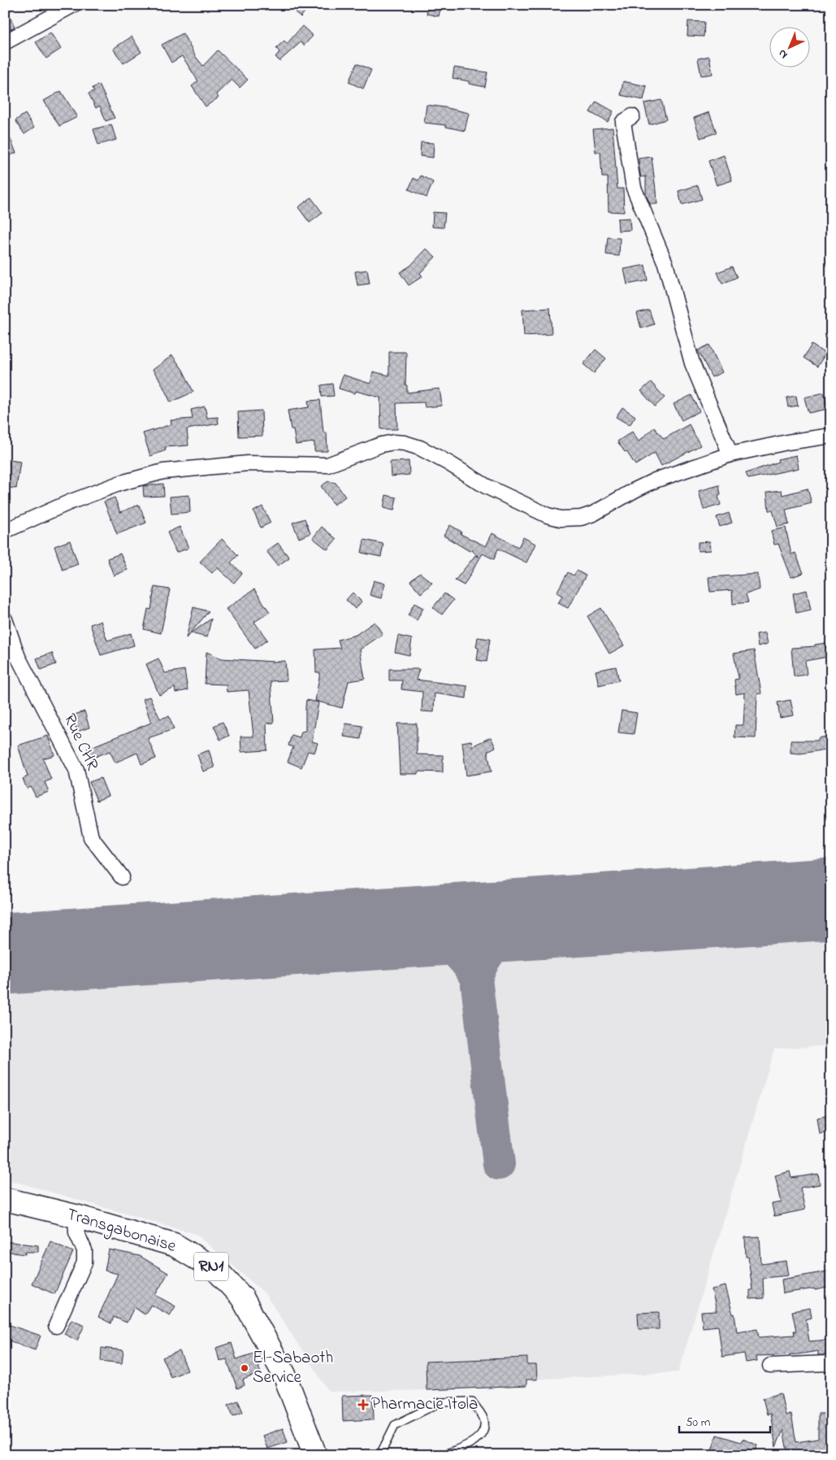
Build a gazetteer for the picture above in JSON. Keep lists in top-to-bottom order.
{
  "streets": {
    "highway": ["Transgabonaise", "RN1"],
    "street": ["Rue CHR"]
  },
  "places": {
    "other": ["El-Sabaoth Service"],
    "health": ["Pharmacie Itola"]
  },
  "scale_bar": "50 m",
  "north": "bottom left"
}
